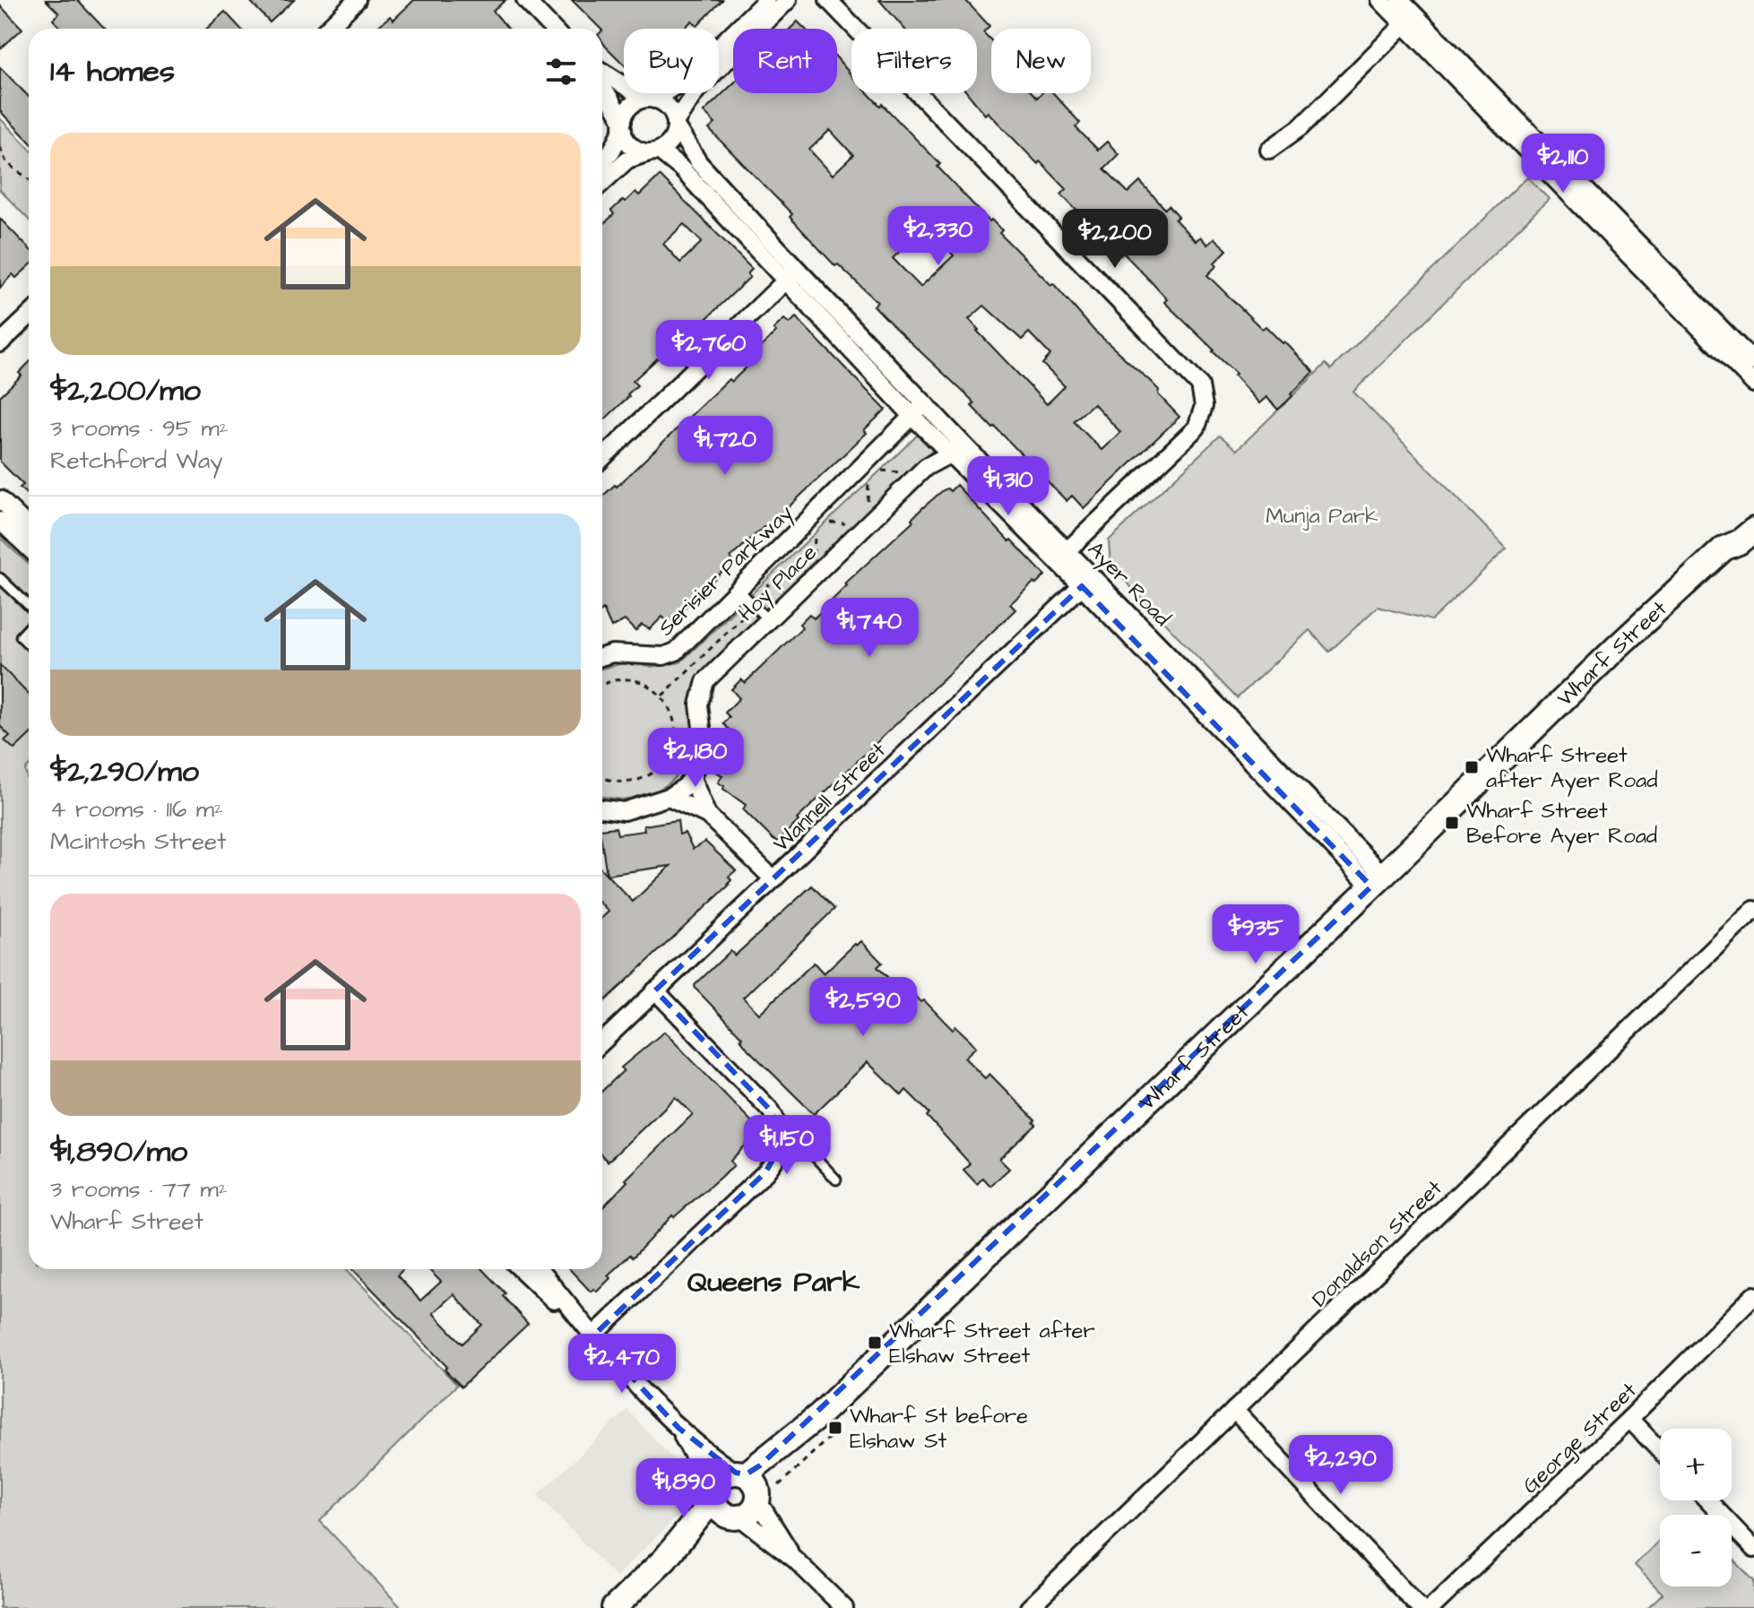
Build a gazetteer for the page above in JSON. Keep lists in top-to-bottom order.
{
  "streets": {
    "street": [
      "Serisier Parkway",
      "Hoy Place",
      "Ayer Road",
      "Wharf Street",
      "Wannell Street",
      "Donaldson Street",
      "George Street"
    ]
  },
  "crossings": [
    ["Serisier Parkway", "Ayer Road"],
    ["Hoy Place", "Ayer Road"],
    ["Ayer Road", "Wharf Street"],
    ["Ayer Road", "Wannell Street"]
  ],
  "districts": ["Queens Park"],
  "parks": ["Munja Park"],
  "places": {
    "transit": [
      "Wharf Street after Ayer Road",
      "Wharf Street Before Ayer Road",
      "Wharf Street after Elshaw Street",
      "Wharf St before Elshaw St"
    ]
  },
  "page": {
    "chip": [
      "Buy",
      "Rent",
      "Filters",
      "New"
    ],
    "heading": "14 homes",
    "list": [
      {
        "name": "$2,200/mo",
        "note": "3 rooms · 95 m² · Retchford Way"
      },
      {
        "name": "$2,290/mo",
        "note": "4 rooms · 116 m² · Mcintosh Street"
      },
      {
        "name": "$1,890/mo",
        "note": "3 rooms · 77 m² · Wharf Street"
      }
    ],
    "price": [
      "$2,110",
      "$2,330",
      "$2,200",
      "$2,760",
      "$1,720",
      "$1,310",
      "$1,740",
      "$2,180",
      "$935",
      "$2,590",
      "$1,150",
      "$2,470",
      "$2,290",
      "$1,890"
    ],
    "map_buttons": ["+", "−"]
  }
}
